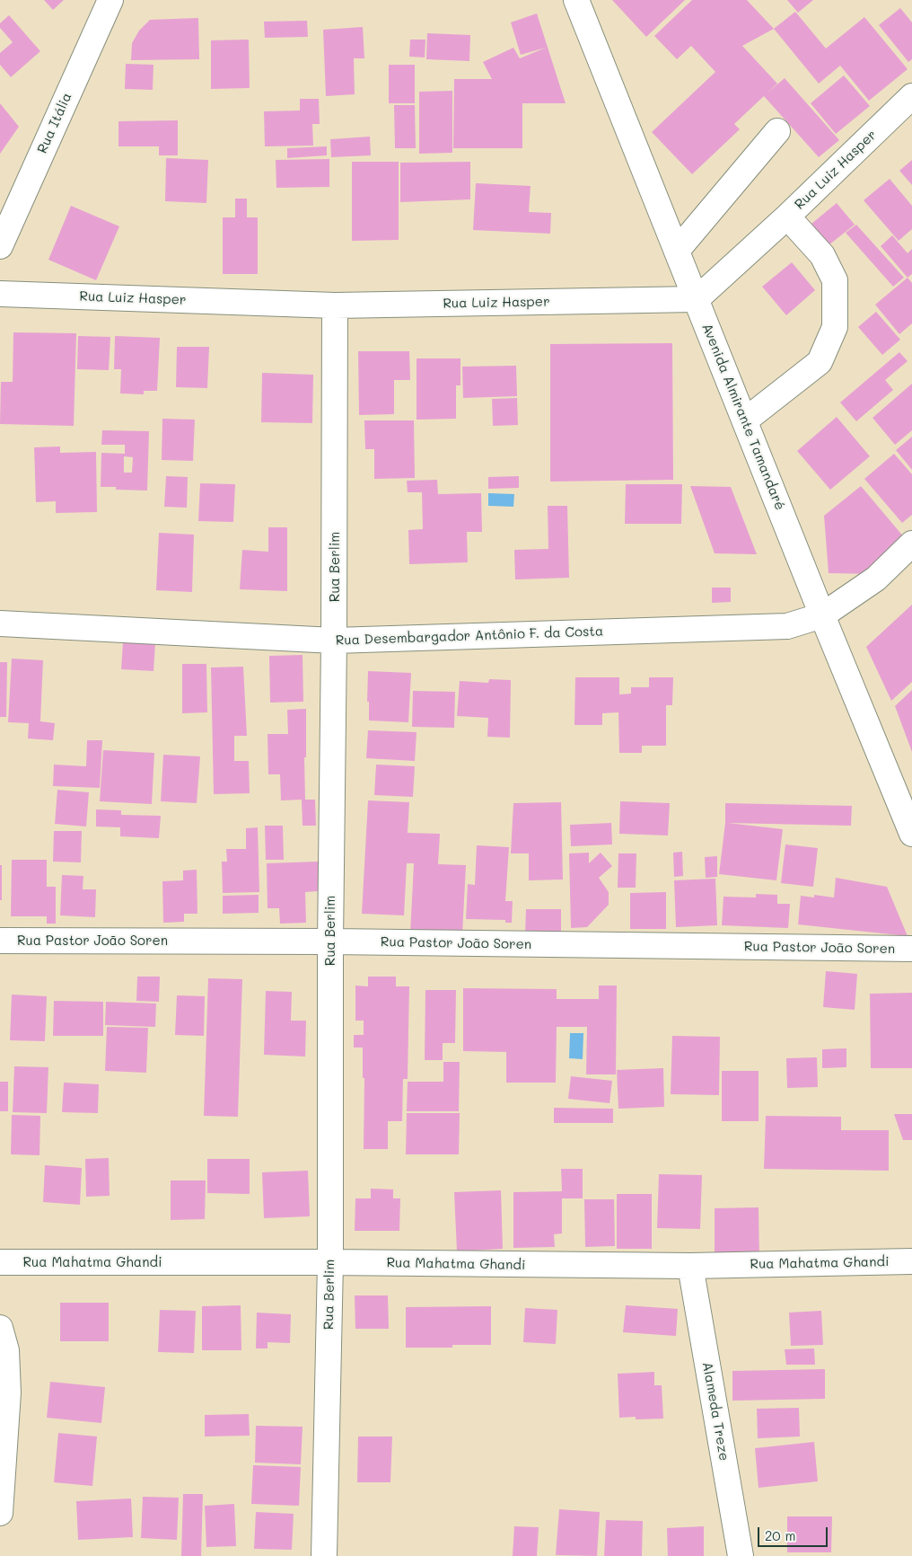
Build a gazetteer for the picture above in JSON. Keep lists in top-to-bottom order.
{
  "streets": {
    "main road": [
      "Rua Itália",
      "Rua Luiz Hasper",
      "Avenida Almirante Tamandaré",
      "Rua Berlim",
      "Rua Desembargador Antônio F. da Costa",
      "Rua Pastor João Soren",
      "Rua Mahatma Ghandi",
      "Alameda Treze"
    ]
  },
  "crossings": [
    ["Rua Luiz Hasper", "Avenida Almirante Tamandaré"],
    ["Rua Luiz Hasper", "Rua Berlim"],
    ["Avenida Almirante Tamandaré", "Rua Desembargador Antônio F. da Costa"],
    ["Rua Berlim", "Rua Desembargador Antônio F. da Costa"],
    ["Rua Berlim", "Rua Pastor João Soren"],
    ["Rua Berlim", "Rua Mahatma Ghandi"],
    ["Rua Mahatma Ghandi", "Alameda Treze"]
  ],
  "scale_bar": "20 m"
}
